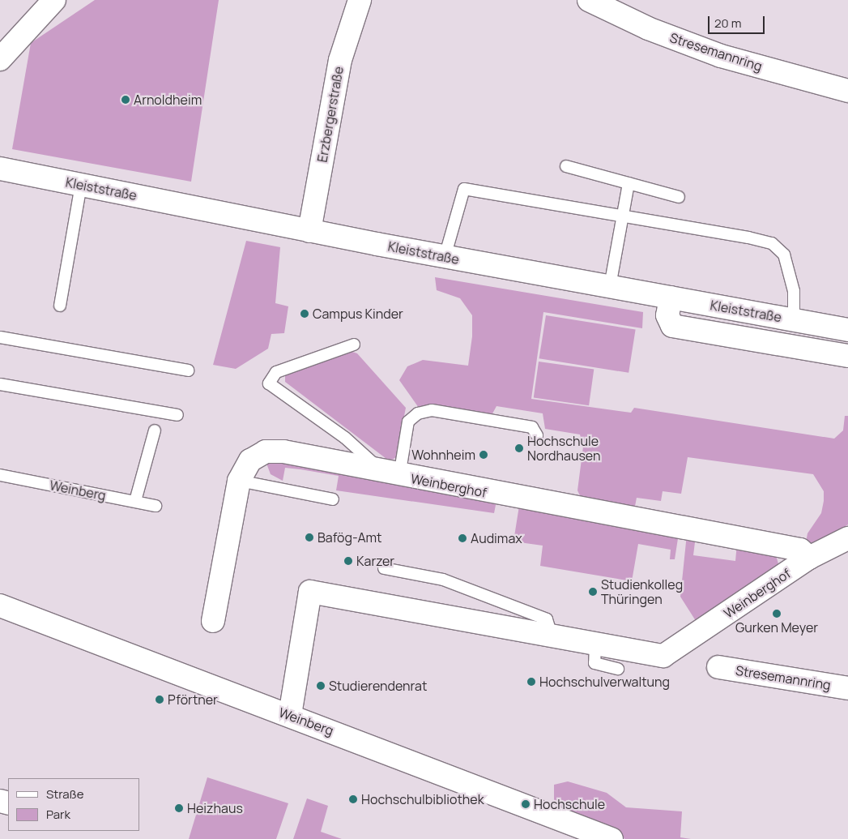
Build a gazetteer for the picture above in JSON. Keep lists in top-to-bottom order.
{
  "streets": {
    "street": [
      "Stresemannring",
      "Erzbergerstraße",
      "Kleiststraße",
      "Weinberghof",
      "Weinberg"
    ]
  },
  "crossings": [
    ["Erzbergerstraße", "Kleiststraße"],
    ["Weinberghof", "Weinberg"]
  ],
  "places": [
    "Arnoldheim",
    "Campus Kinder",
    "Hochschule Nordhausen",
    "Wohnheim",
    "Bafög-Amt",
    "Audimax",
    "Karzer",
    "Studienkolleg Thüringen",
    "Gurken Meyer",
    "Hochschulverwaltung",
    "Studierendenrat",
    "Pförtner",
    "Hochschulbibliothek",
    "Hochschule",
    "Heizhaus"
  ],
  "legend": ["Straße", "Park"],
  "scale_bar": "20 m"
}
